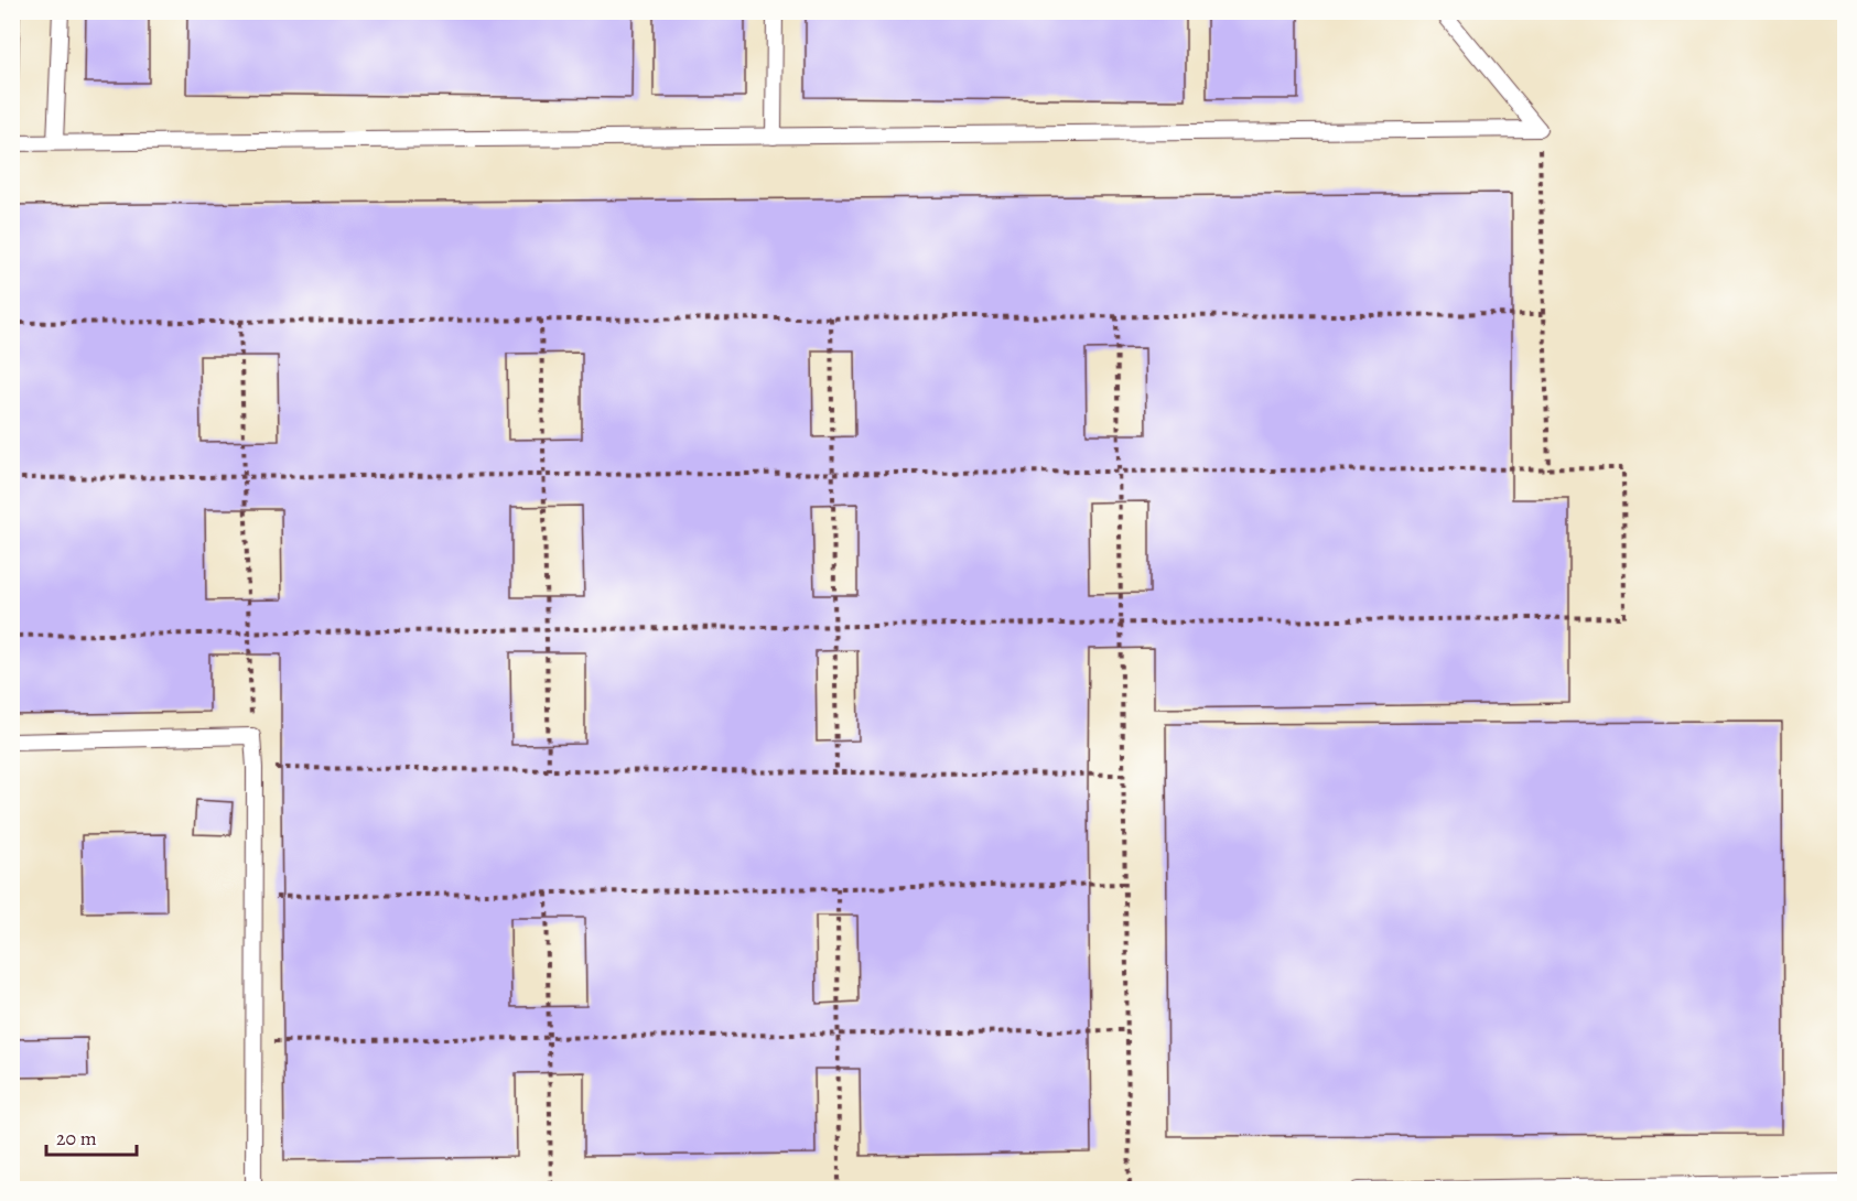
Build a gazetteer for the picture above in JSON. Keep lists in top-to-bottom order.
{
  "scale_bar": "20 m"
}
